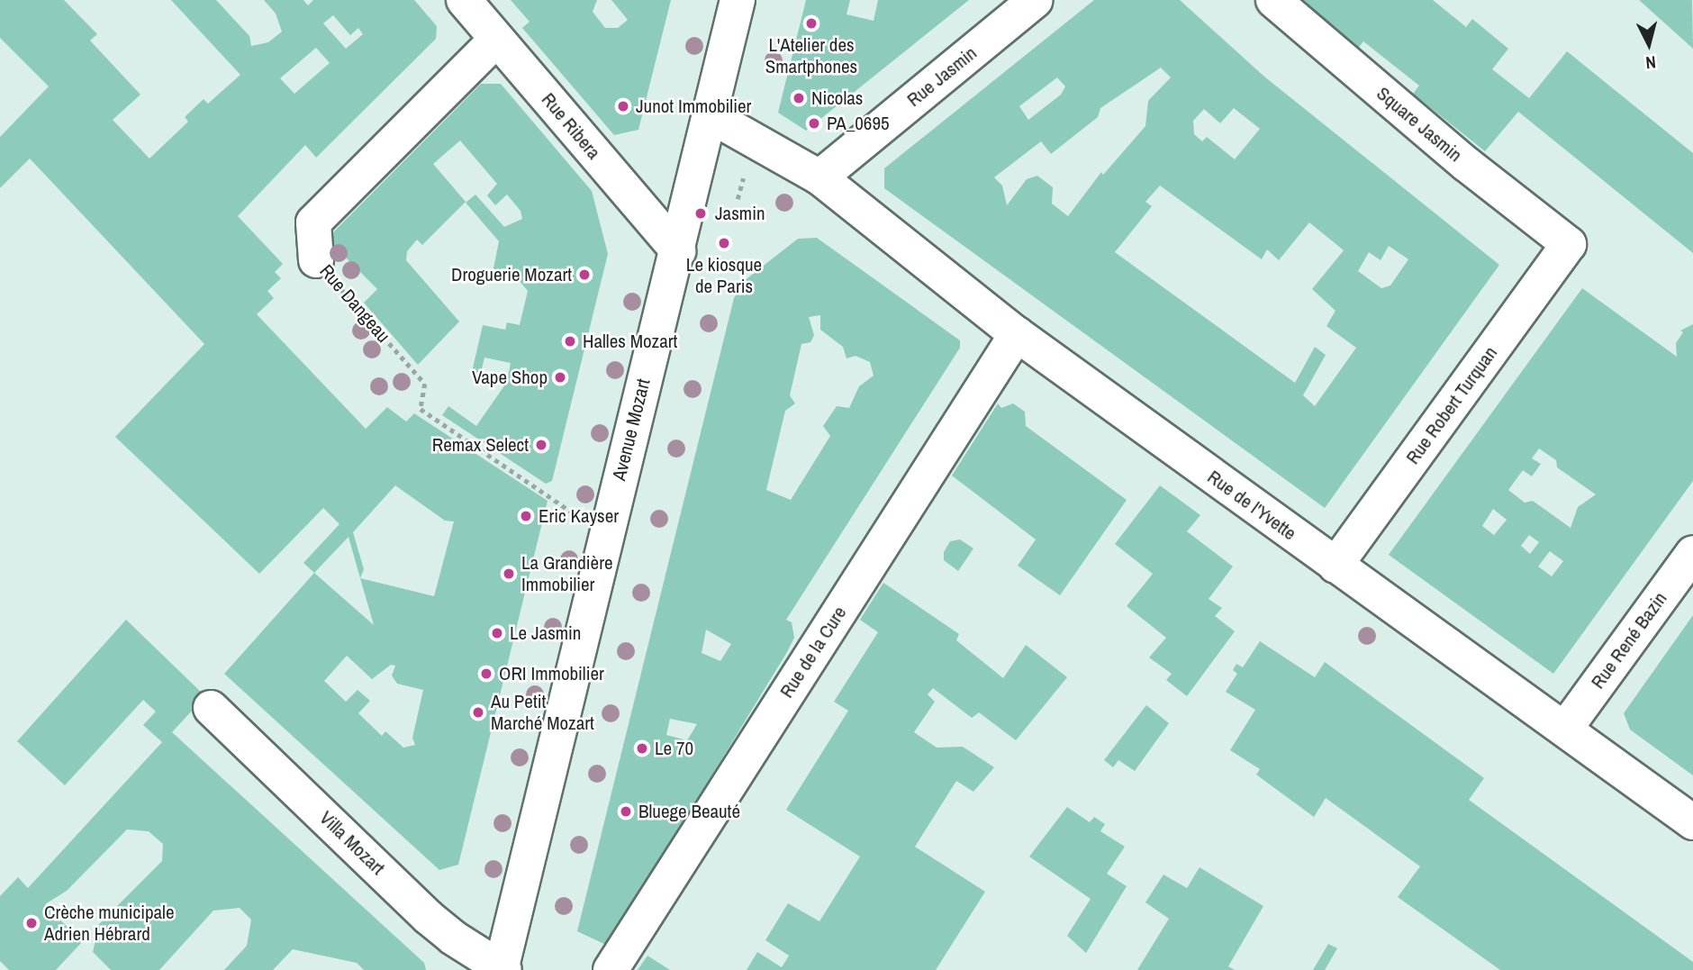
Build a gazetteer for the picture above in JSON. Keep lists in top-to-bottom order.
{
  "streets": {
    "street": [
      "Rue Jasmin",
      "Square Jasmin",
      "Rue Ribera",
      "Rue Dangeau",
      "Rue Robert Turquan",
      "Avenue Mozart",
      "Rue de l'Yvette",
      "Rue René Bazin",
      "Rue de la Cure",
      "Villa Mozart"
    ]
  },
  "crossings": [
    ["Rue Jasmin", "Rue de l'Yvette"],
    ["Square Jasmin", "Rue Robert Turquan"],
    ["Rue Ribera", "Rue Dangeau"],
    ["Rue Ribera", "Avenue Mozart"],
    ["Rue Dangeau", "Avenue Mozart"],
    ["Rue Robert Turquan", "Rue de l'Yvette"],
    ["Avenue Mozart", "Rue de l'Yvette"],
    ["Avenue Mozart", "Villa Mozart"],
    ["Rue de l'Yvette", "Rue René Bazin"],
    ["Rue de l'Yvette", "Rue de la Cure"]
  ],
  "places": [
    "L'Atelier des Smartphones",
    "Nicolas",
    "Junot Immobilier",
    "PA_0695",
    "Jasmin",
    "Le kiosque de Paris",
    "Droguerie Mozart",
    "Halles Mozart",
    "Vape Shop",
    "Remax Select",
    "Eric Kayser",
    "La Grandière Immobilier",
    "Le Jasmin",
    "ORI Immobilier",
    "Au Petit Marché Mozart",
    "Le 70",
    "Bluege Beauté",
    "Crèche municipale Adrien Hébrard"
  ],
  "north": "bottom"
}
